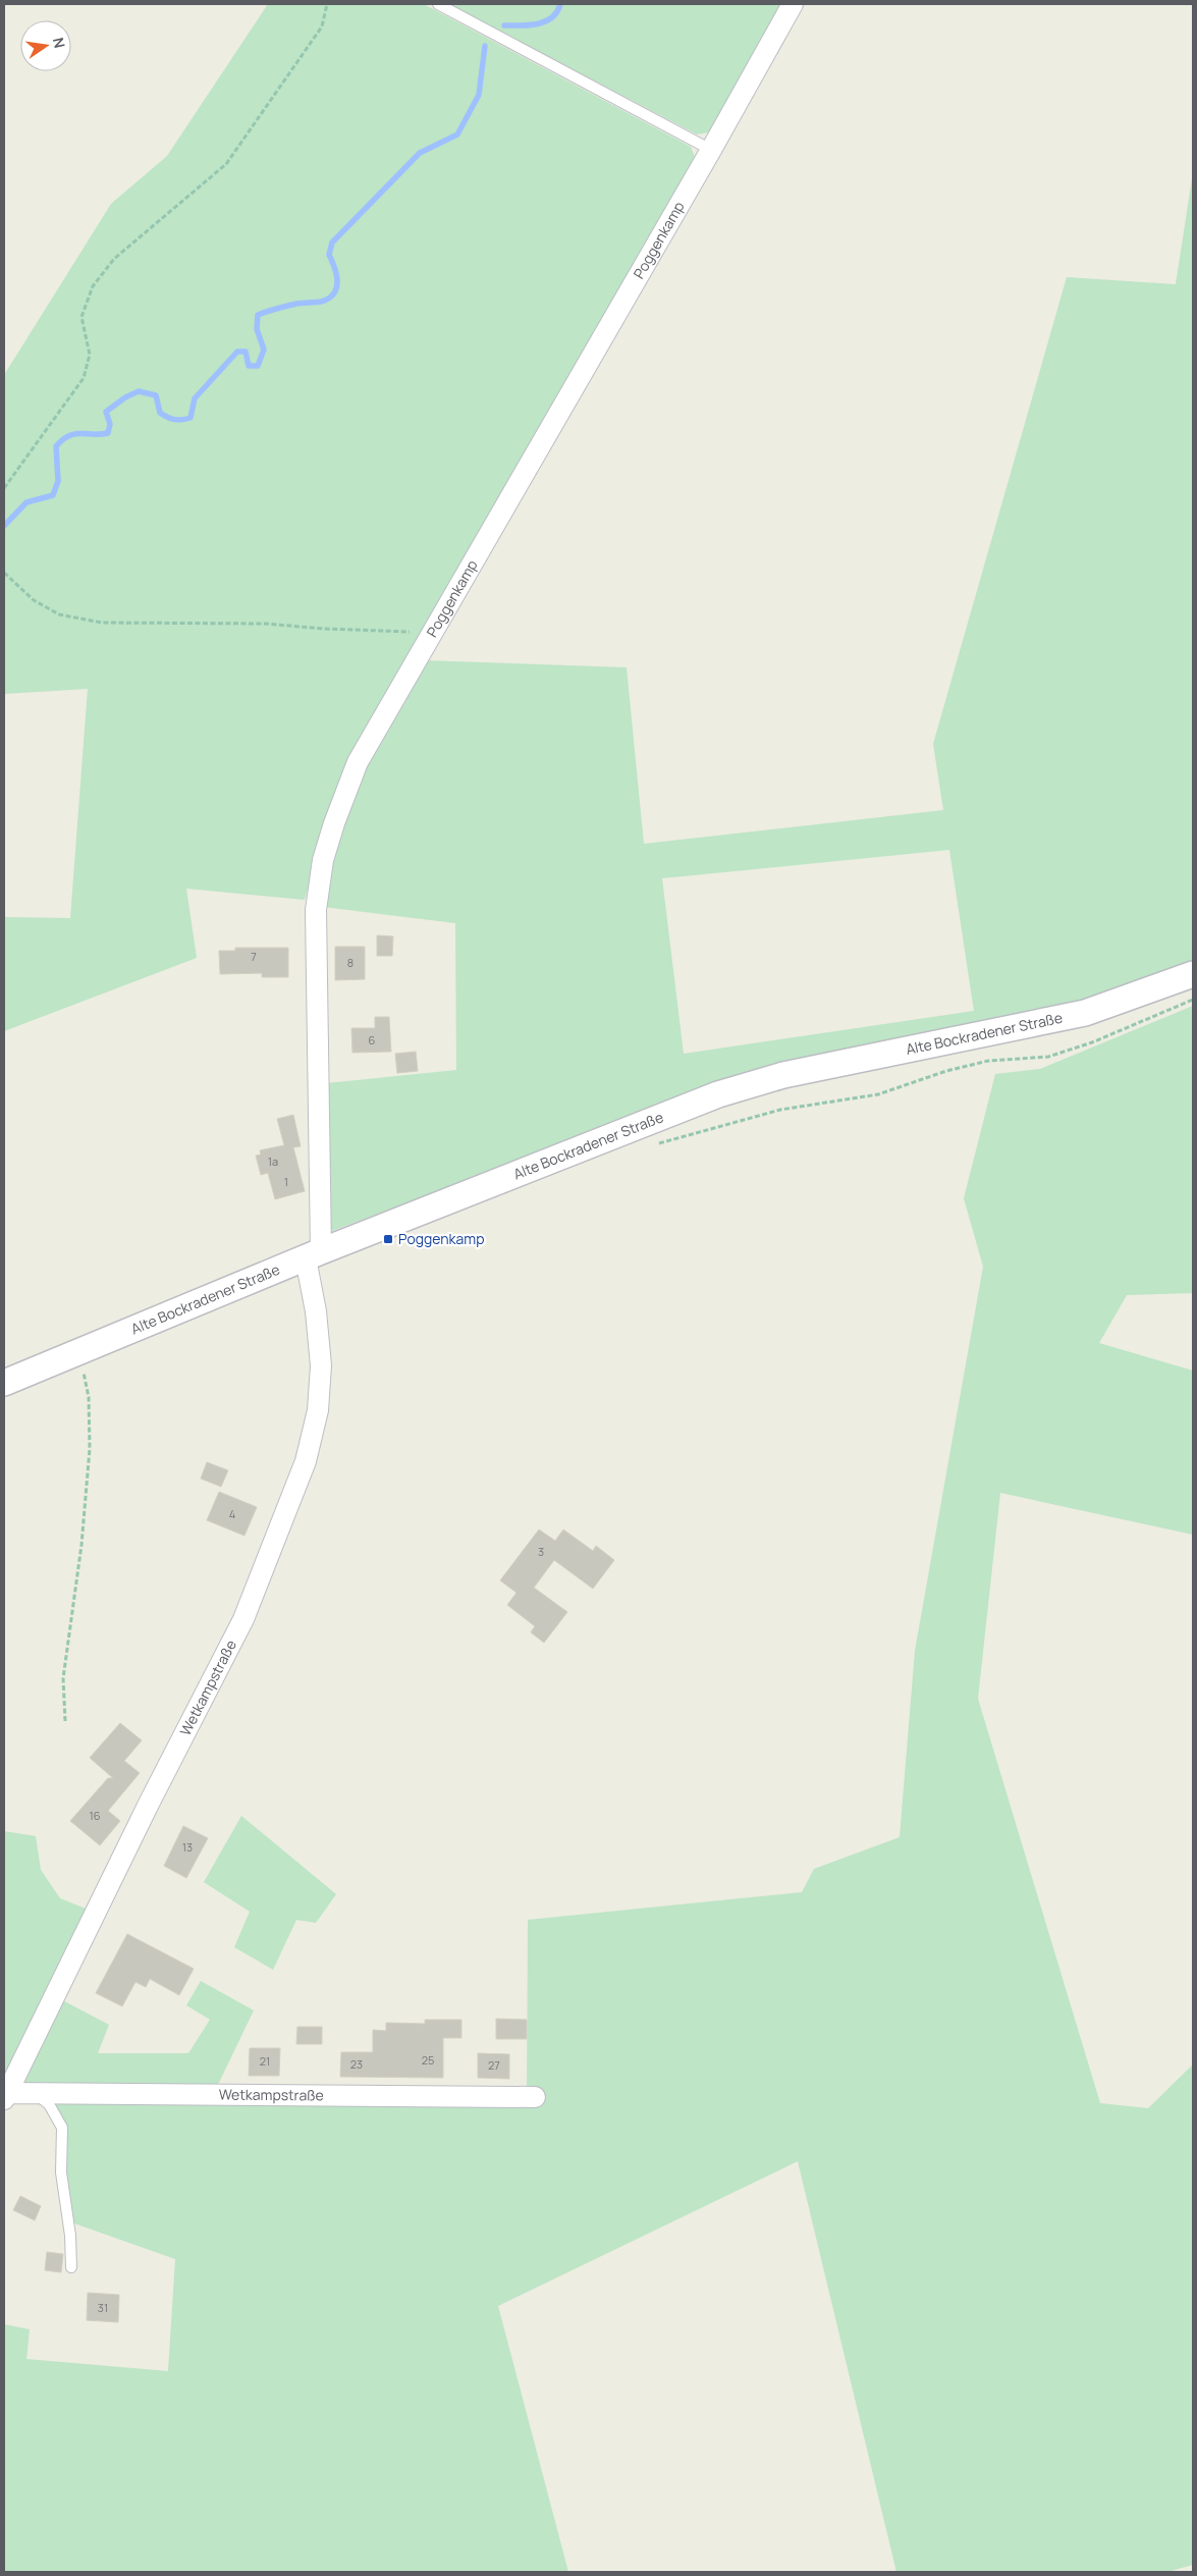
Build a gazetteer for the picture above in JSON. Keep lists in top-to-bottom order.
{
  "streets": {
    "street": ["Poggenkamp", "Alte Bockradener Straße", "Wetkampstraße"]
  },
  "crossings": [
    ["Poggenkamp", "Alte Bockradener Straße"],
    ["Poggenkamp", "Wetkampstraße"],
    ["Alte Bockradener Straße", "Wetkampstraße"]
  ],
  "places": {
    "transit": ["Poggenkamp"]
  },
  "house_numbers": [
    "7",
    "8",
    "6",
    "1a",
    "1",
    "4",
    "3",
    "16",
    "13",
    "25",
    "21",
    "23",
    "27",
    "31"
  ],
  "north": "right"
}
